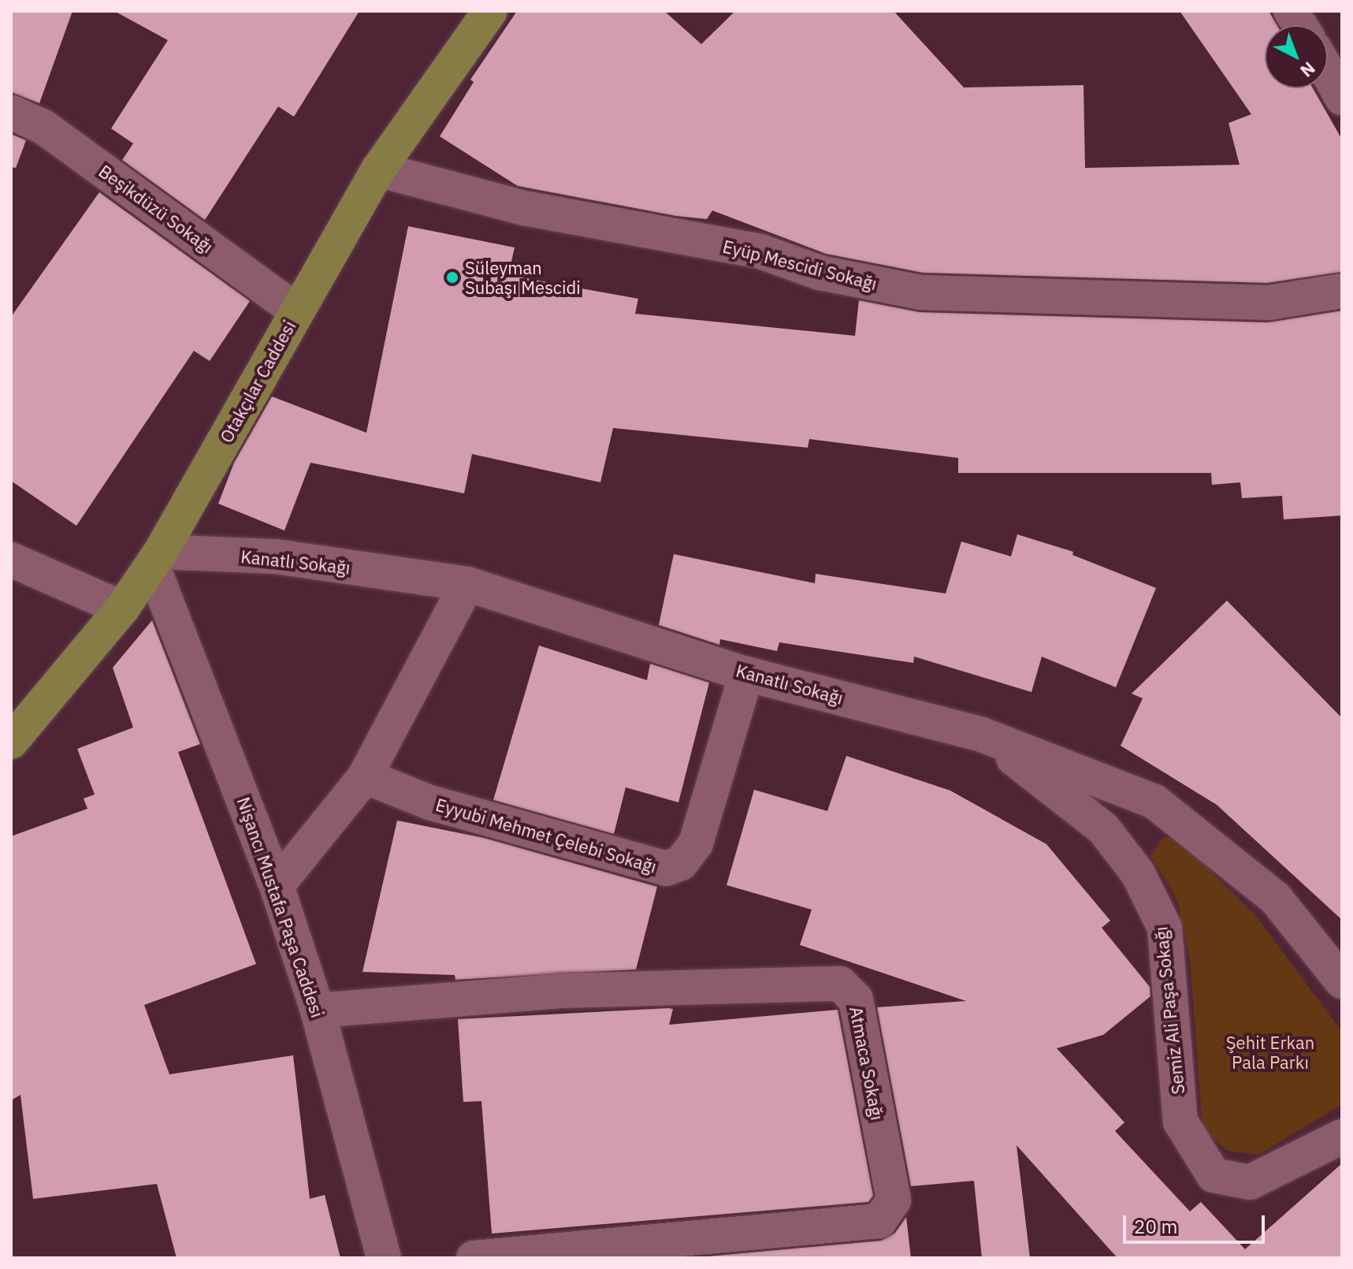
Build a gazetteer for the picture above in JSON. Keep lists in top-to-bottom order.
{
  "streets": {
    "main road": ["Otakçılar Caddesi"],
    "street": [
      "Beşikdüzü Sokağı",
      "Eyüp Mescidi Sokağı",
      "Kanatlı Sokağı",
      "Eyyubi Mehmet Çelebi Sokağı",
      "Nişancı Mustafa Paşa Caddesi",
      "Semiz Ali Paşa Sokağı",
      "Atmaca Sokağı"
    ]
  },
  "crossings": [
    ["Beşikdüzü Sokağı", "Otakçılar Caddesi"],
    ["Eyüp Mescidi Sokağı", "Otakçılar Caddesi"],
    ["Otakçılar Caddesi", "Kanatlı Sokağı"],
    ["Otakçılar Caddesi", "Nişancı Mustafa Paşa Caddesi"],
    ["Kanatlı Sokağı", "Eyyubi Mehmet Çelebi Sokağı"],
    ["Kanatlı Sokağı", "Nişancı Mustafa Paşa Caddesi"],
    ["Kanatlı Sokağı", "Semiz Ali Paşa Sokağı"],
    ["Nişancı Mustafa Paşa Caddesi", "Atmaca Sokağı"]
  ],
  "parks": ["Şehit Erkan Pala Parkı"],
  "places": ["Süleyman Subaşı Mescidi"],
  "scale_bar": "20 m",
  "north": "bottom right"
}
